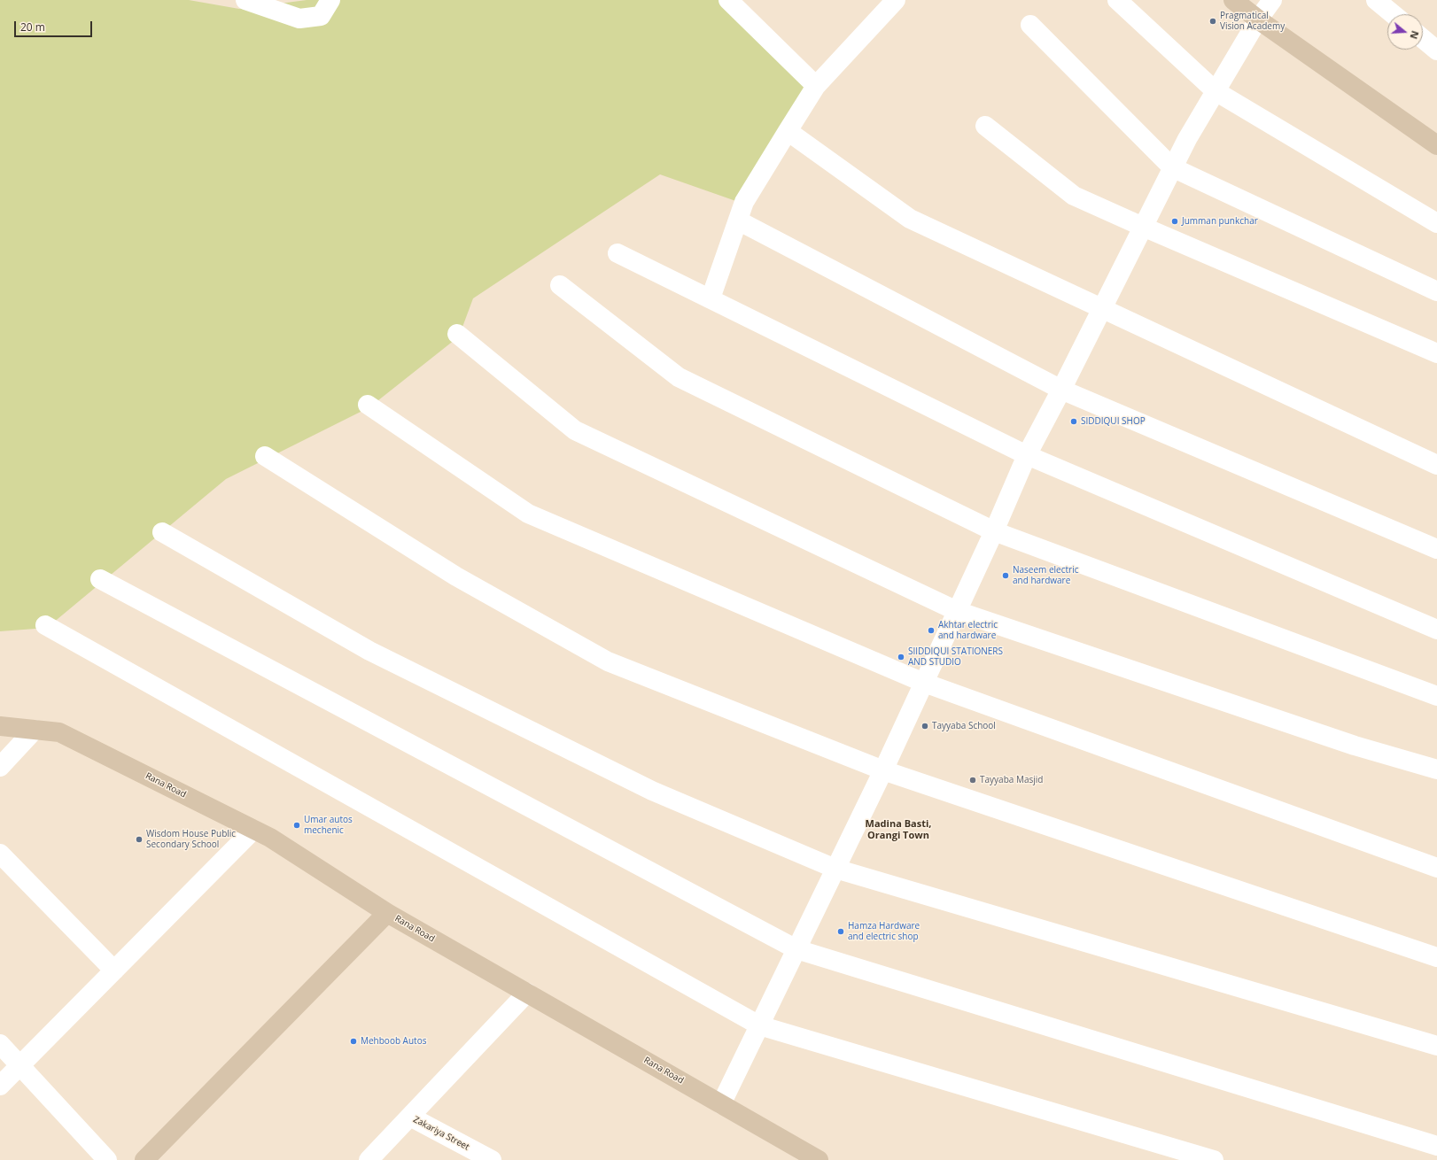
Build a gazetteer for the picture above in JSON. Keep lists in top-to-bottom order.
{
  "streets": {
    "street": ["Rana Road", "Zakariya Street"]
  },
  "districts": ["Madina Basti, Orangi Town"],
  "places": [
    "Pragmatical Vision Academy",
    "Jumman punkchar",
    "SIDDIQUI SHOP",
    "Naseem electric and hardware",
    "Akhtar electric and hardware",
    "SIIDDIQUI STATIONERS AND STUDIO",
    "Tayyaba School",
    "Tayyaba Masjid",
    "Umar autos mechenic",
    "Wisdom House Public Secondary School",
    "Hamza Hardware and electric shop",
    "Mehboob Autos"
  ],
  "scale_bar": "20 m",
  "north": "right"
}
